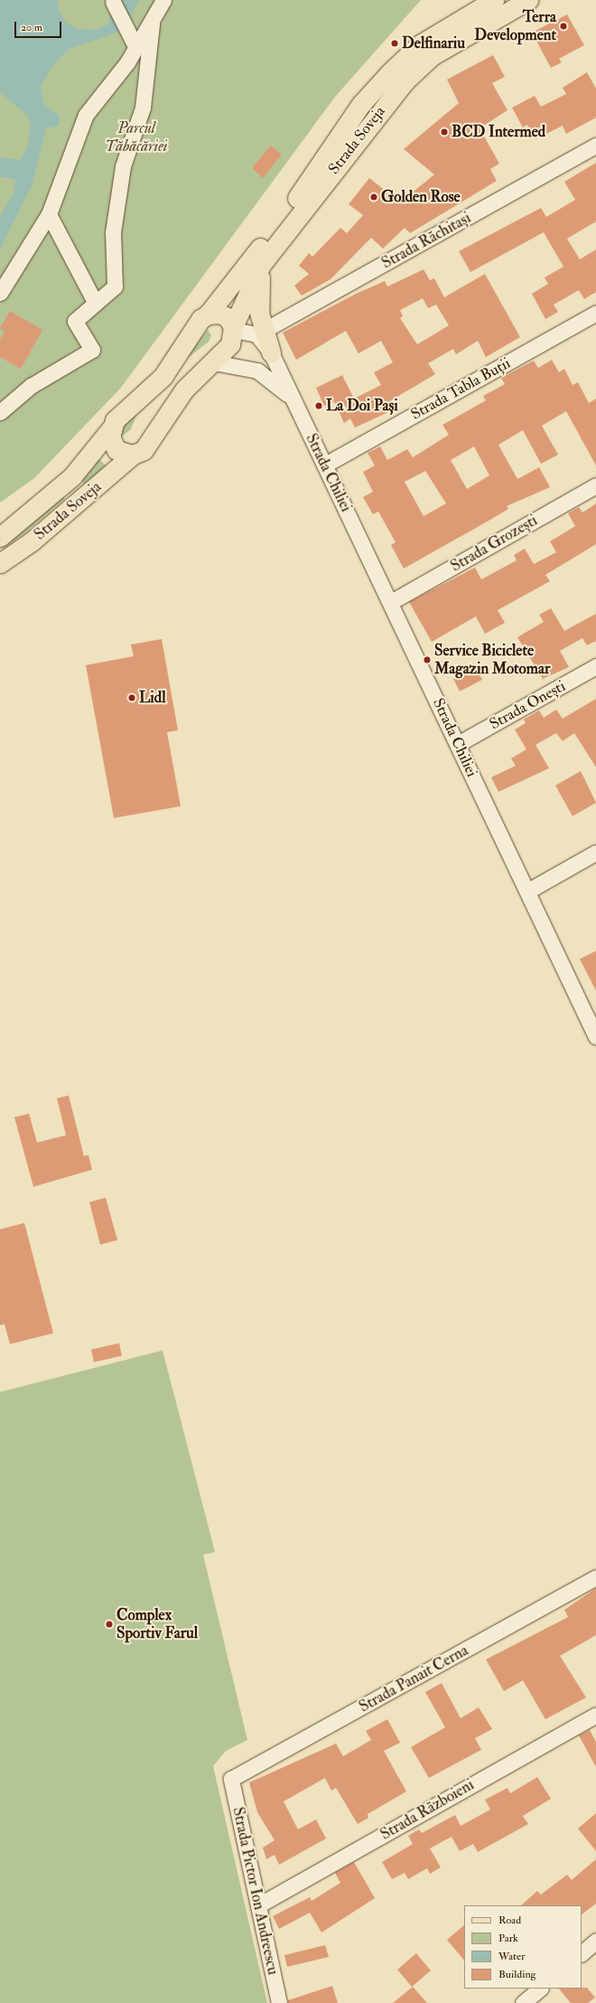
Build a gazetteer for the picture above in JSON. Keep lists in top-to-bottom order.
{
  "streets": {
    "main road": ["Strada Soveja"],
    "street": [
      "Strada Răchitași",
      "Strada Tabla Buții",
      "Strada Chiliei",
      "Strada Grozești",
      "Strada Onești",
      "Strada Panait Cerna",
      "Strada Războieni",
      "Strada Pictor Ion Andreescu"
    ]
  },
  "crossings": [
    ["Strada Soveja", "Strada Chiliei"],
    ["Strada Tabla Buții", "Strada Chiliei"],
    ["Strada Chiliei", "Strada Grozești"],
    ["Strada Chiliei", "Strada Onești"],
    ["Strada Panait Cerna", "Strada Pictor Ion Andreescu"],
    ["Strada Războieni", "Strada Pictor Ion Andreescu"]
  ],
  "parks": ["Parcul Tăbăcăriei"],
  "places": [
    "Terra Development",
    "Delfinariu",
    "BCD Intermed",
    "Golden Rose",
    "La Doi Pași",
    "Service Biciclete Magazin Motomar",
    "Lidl",
    "Complex Sportiv Farul"
  ],
  "legend": [
    "Road",
    "Park",
    "Water",
    "Building"
  ],
  "scale_bar": "20 m"
}
